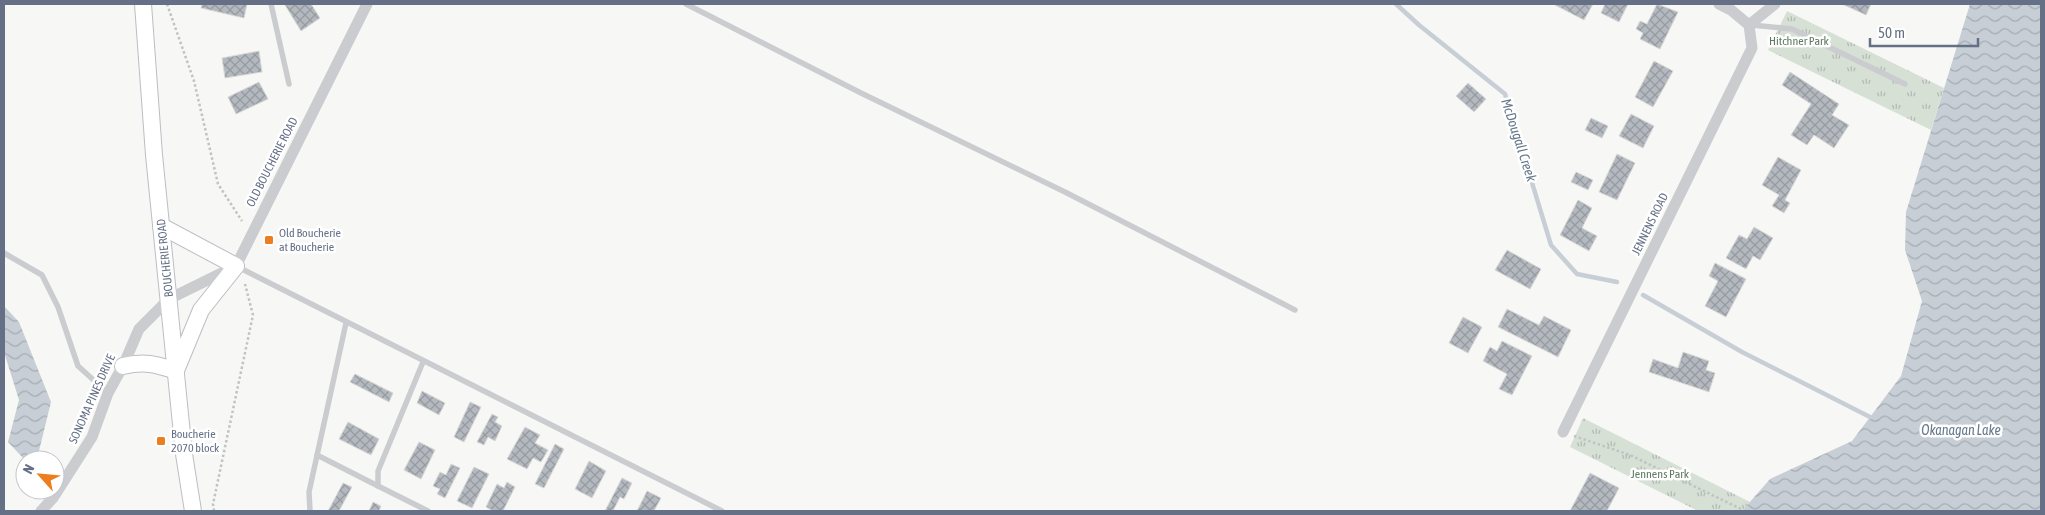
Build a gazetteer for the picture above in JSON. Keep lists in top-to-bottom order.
{
  "streets": {
    "main road": ["BOUCHERIE ROAD"],
    "street": ["OLD BOUCHERIE ROAD", "JENNENS ROAD", "SONOMA PINES DRIVE"]
  },
  "crossings": [
    ["BOUCHERIE ROAD", "SONOMA PINES DRIVE"]
  ],
  "water": ["McDougall Creek", "Okanagan Lake"],
  "parks": ["Hitchner Park", "Jennens Park"],
  "places": {
    "transit": ["Old Boucherie at Boucherie", "Boucherie 2070 block"]
  },
  "scale_bar": "50 m",
  "north": "top left"
}
